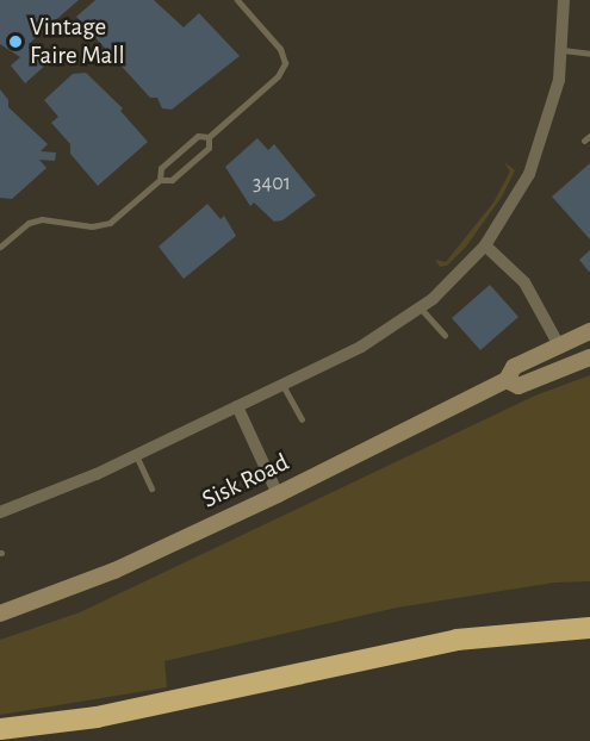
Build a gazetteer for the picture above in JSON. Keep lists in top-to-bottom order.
{
  "streets": {
    "main road": ["Sisk Road"]
  },
  "places": ["Vintage Faire Mall"],
  "house_numbers": ["3401"]
}
